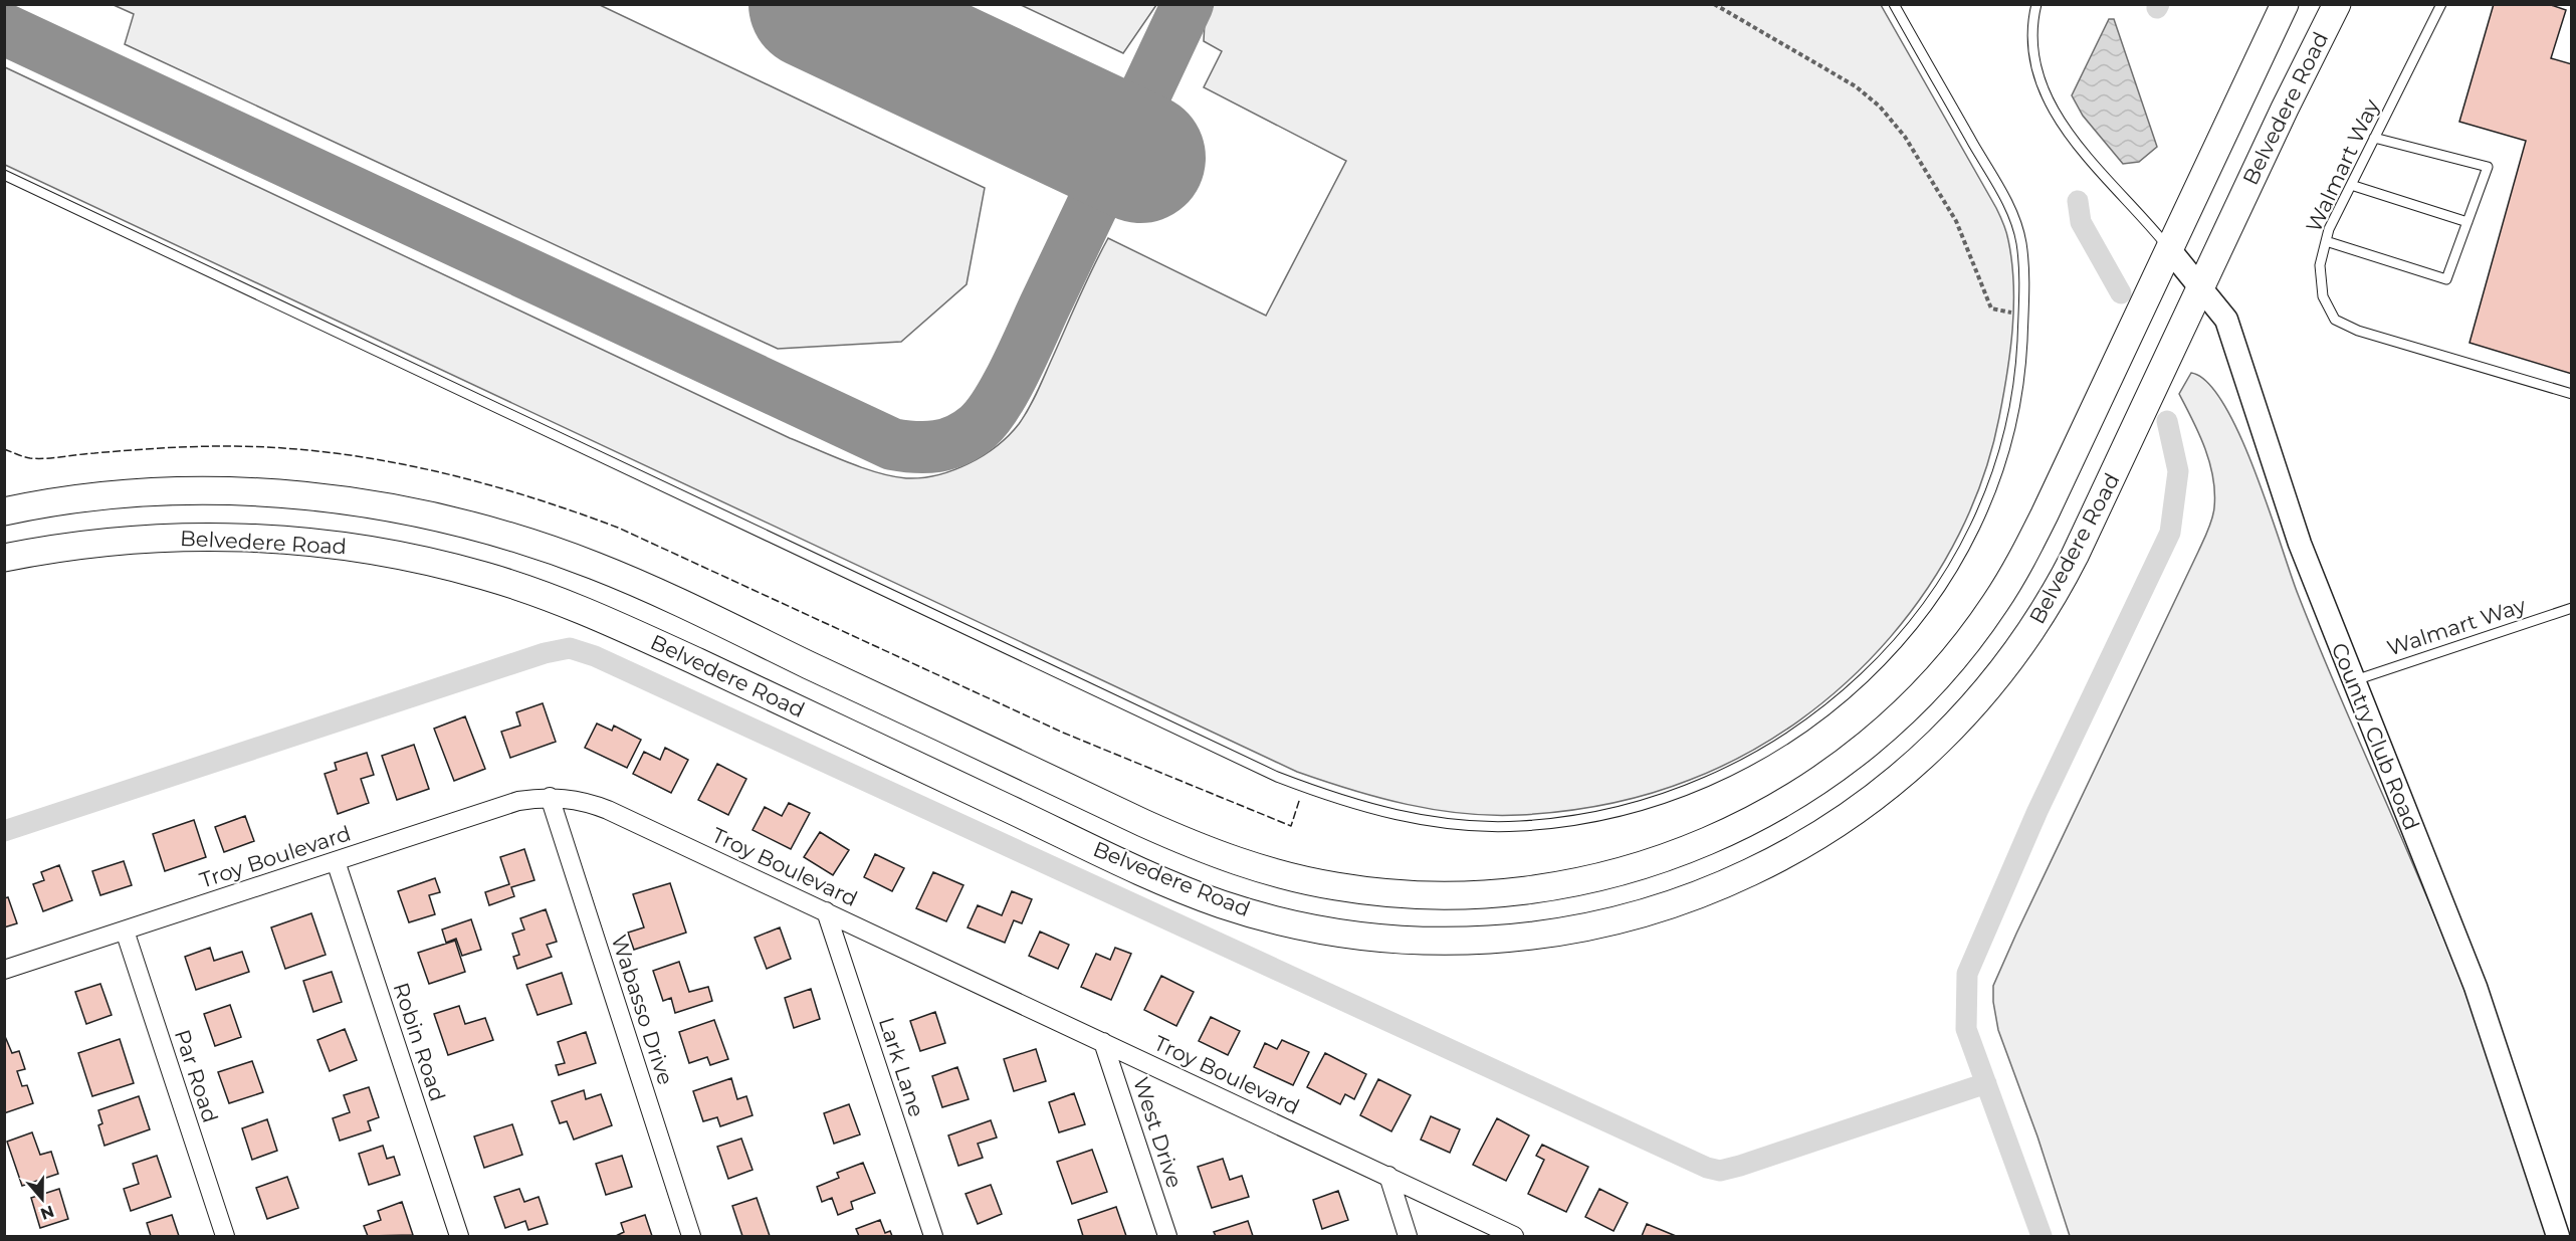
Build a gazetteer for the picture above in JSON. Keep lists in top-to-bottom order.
{
  "streets": {
    "main road": ["Belvedere Road"],
    "street": [
      "Country Club Road",
      "Troy Boulevard",
      "Wabasso Drive",
      "Robin Road",
      "Lark Lane",
      "Par Road",
      "West Drive"
    ],
    "lane": ["Walmart Way"]
  },
  "crossings": [
    ["Belvedere Road", "Country Club Road"],
    ["Walmart Way", "Country Club Road"],
    ["Troy Boulevard", "Wabasso Drive"],
    ["Troy Boulevard", "Robin Road"],
    ["Troy Boulevard", "Lark Lane"],
    ["Troy Boulevard", "Par Road"],
    ["Troy Boulevard", "West Drive"]
  ],
  "north": "bottom"
}
